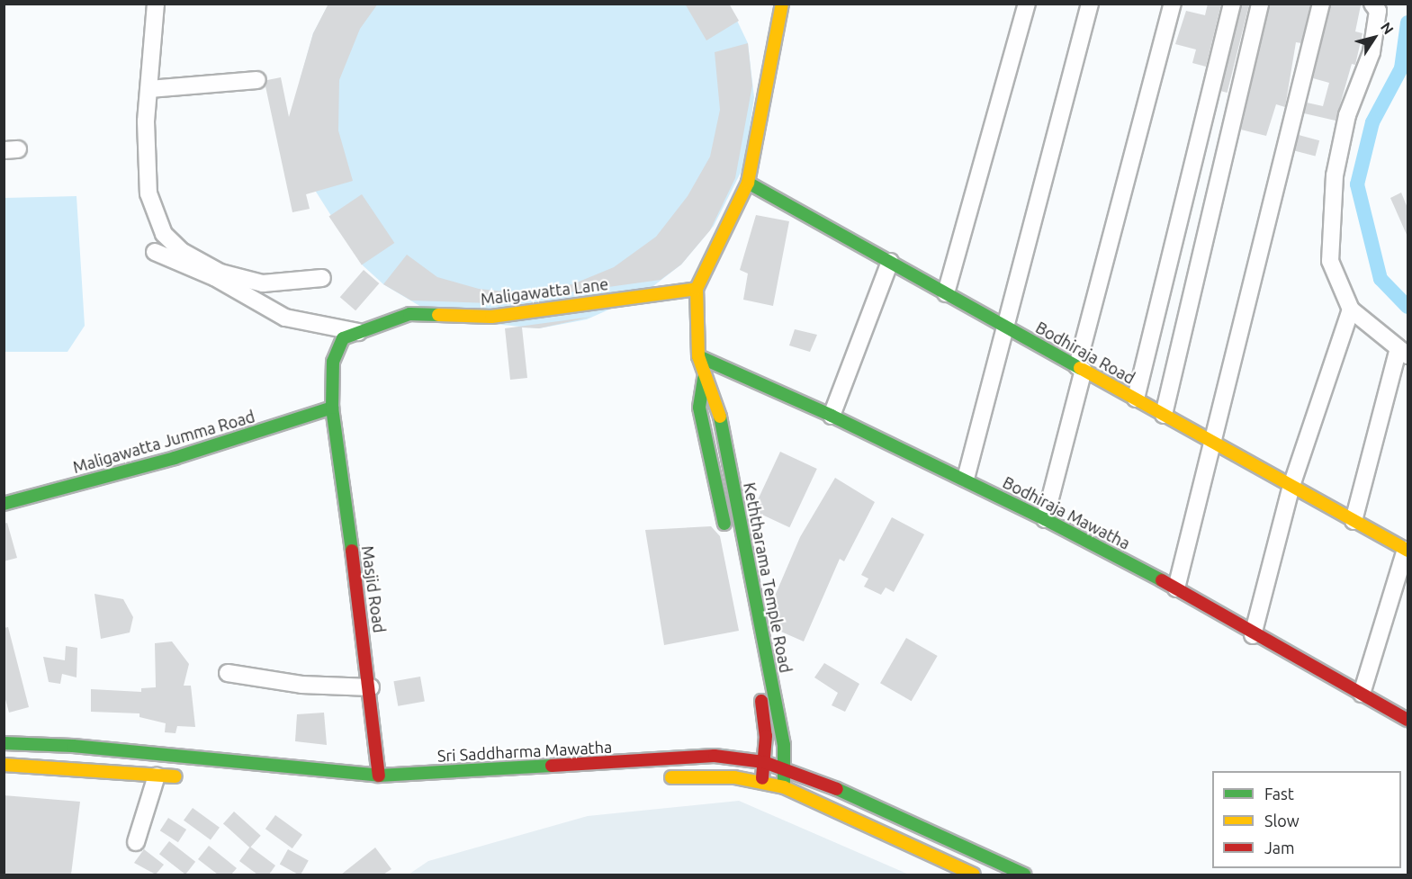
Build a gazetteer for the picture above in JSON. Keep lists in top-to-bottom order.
{
  "streets": {
    "main road": [
      "Maligawatta Lane",
      "Bodhiraja Road",
      "Maligawatta Jumma Road",
      "Bodhiraja Mawatha",
      "Keththarama Temple Road",
      "Masjid Road",
      "Sri Saddharma Mawatha"
    ]
  },
  "crossings": [
    ["Maligawatta Lane", "Maligawatta Jumma Road"],
    ["Maligawatta Lane", "Keththarama Temple Road"],
    ["Maligawatta Lane", "Masjid Road"],
    ["Bodhiraja Road", "Keththarama Temple Road"],
    ["Maligawatta Jumma Road", "Masjid Road"],
    ["Bodhiraja Mawatha", "Keththarama Temple Road"],
    ["Keththarama Temple Road", "Sri Saddharma Mawatha"],
    ["Masjid Road", "Sri Saddharma Mawatha"]
  ],
  "legend": ["Fast", "Slow", "Jam"],
  "north": "top right"
}
